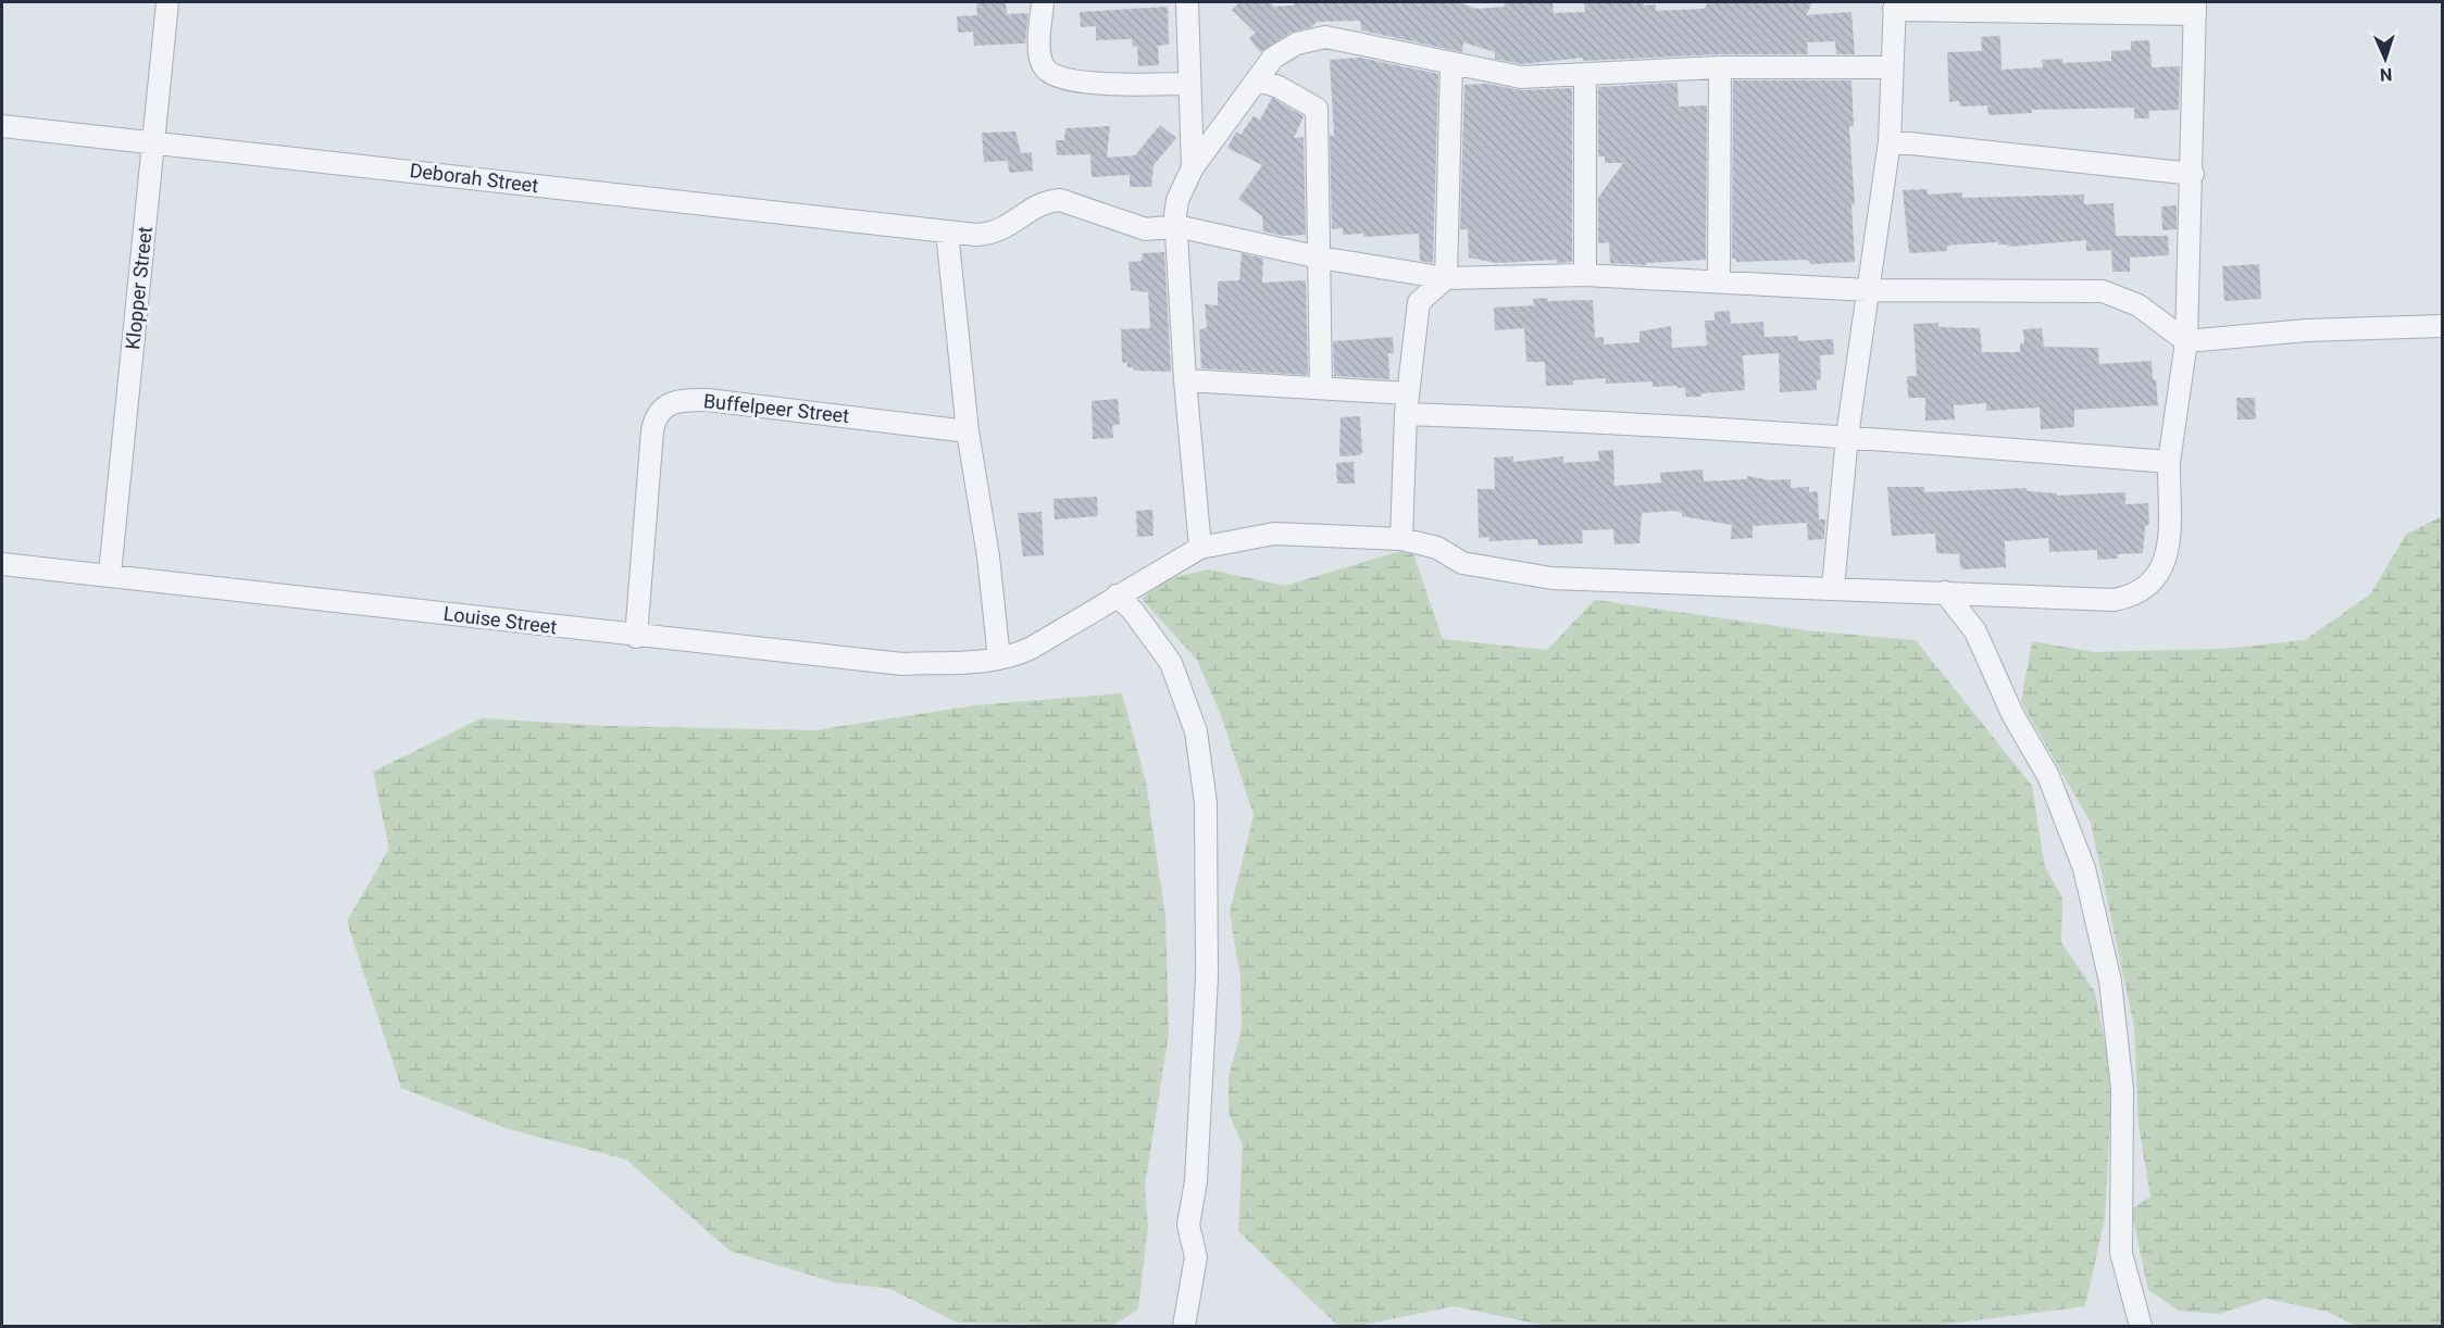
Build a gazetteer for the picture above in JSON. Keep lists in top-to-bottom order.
{
  "streets": {
    "street": [
      "Deborah Street",
      "Klopper Street",
      "Buffelpeer Street",
      "Louise Street"
    ]
  },
  "crossings": [
    ["Deborah Street", "Klopper Street"],
    ["Deborah Street", "Louise Street"],
    ["Klopper Street", "Louise Street"],
    ["Buffelpeer Street", "Louise Street"]
  ],
  "north": "bottom"
}
